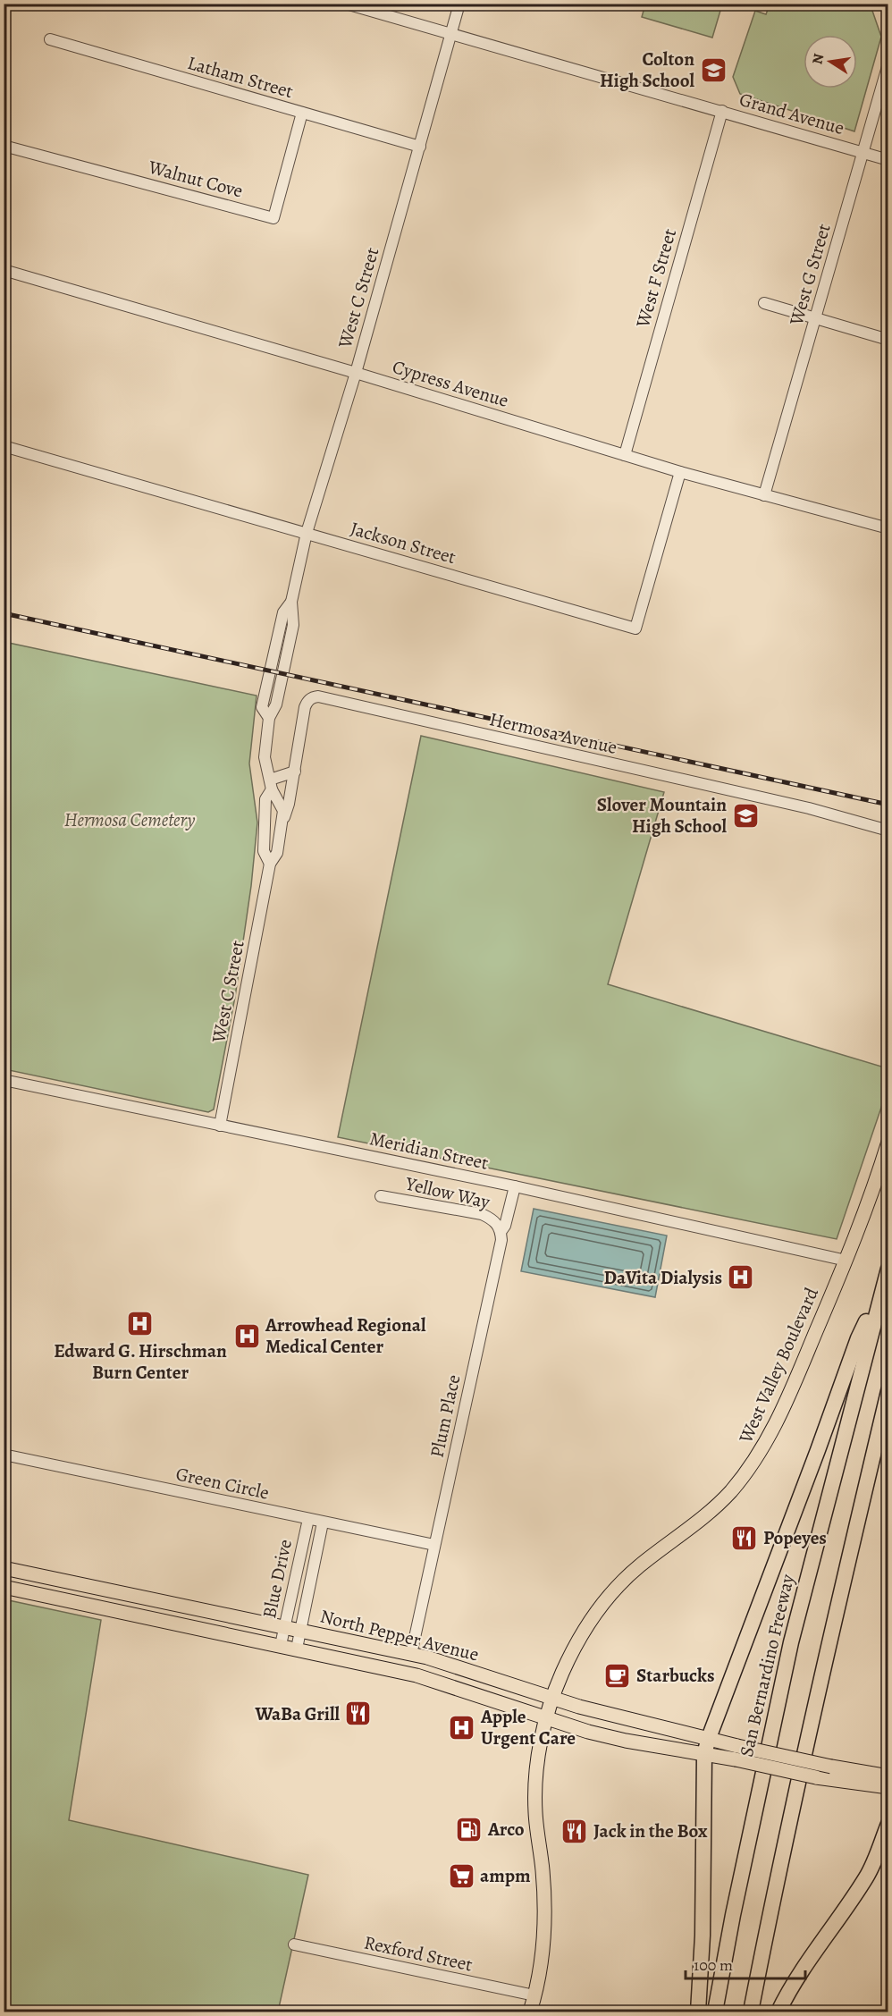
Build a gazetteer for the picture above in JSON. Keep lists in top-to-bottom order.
{
  "streets": {
    "highway": ["San Bernardino Freeway"],
    "main road": ["West Valley Boulevard", "North Pepper Avenue"],
    "street": [
      "Latham Street",
      "Grand Avenue",
      "Walnut Cove",
      "West G Street",
      "West F Street",
      "West C Street",
      "Cypress Avenue",
      "Jackson Street",
      "Hermosa Avenue",
      "Meridian Street",
      "Yellow Way",
      "Plum Place",
      "Green Circle",
      "Blue Drive",
      "Rexford Street"
    ]
  },
  "crossings": [
    ["Latham Street", "Walnut Cove"],
    ["Latham Street", "West C Street"],
    ["Grand Avenue", "West G Street"],
    ["Grand Avenue", "West F Street"],
    ["Grand Avenue", "West C Street"],
    ["West G Street", "Cypress Avenue"],
    ["West F Street", "Cypress Avenue"],
    ["West C Street", "Cypress Avenue"],
    ["West C Street", "Jackson Street"],
    ["West C Street", "Meridian Street"],
    ["Cypress Avenue", "Jackson Street"],
    ["Meridian Street", "West Valley Boulevard"],
    ["Meridian Street", "Plum Place"],
    ["Yellow Way", "Plum Place"],
    ["West Valley Boulevard", "North Pepper Avenue"],
    ["West Valley Boulevard", "Rexford Street"],
    ["Plum Place", "Green Circle"],
    ["Plum Place", "North Pepper Avenue"],
    ["Green Circle", "Blue Drive"],
    ["Blue Drive", "North Pepper Avenue"]
  ],
  "parks": ["Hermosa Cemetery"],
  "places": {
    "school or university": ["Colton High School", "Slover Mountain High School"],
    "hospital": [
      "DaVita Dialysis",
      "Edward G. Hirschman Burn Center",
      "Arrowhead Regional Medical Center",
      "Apple Urgent Care"
    ],
    "restaurant": ["Popeyes", "WaBa Grill", "Jack in the Box"],
    "cafe": ["Starbucks"],
    "fuel station": ["Arco"],
    "supermarket": ["ampm"]
  },
  "scale_bar": "100 m",
  "north": "left"
}
